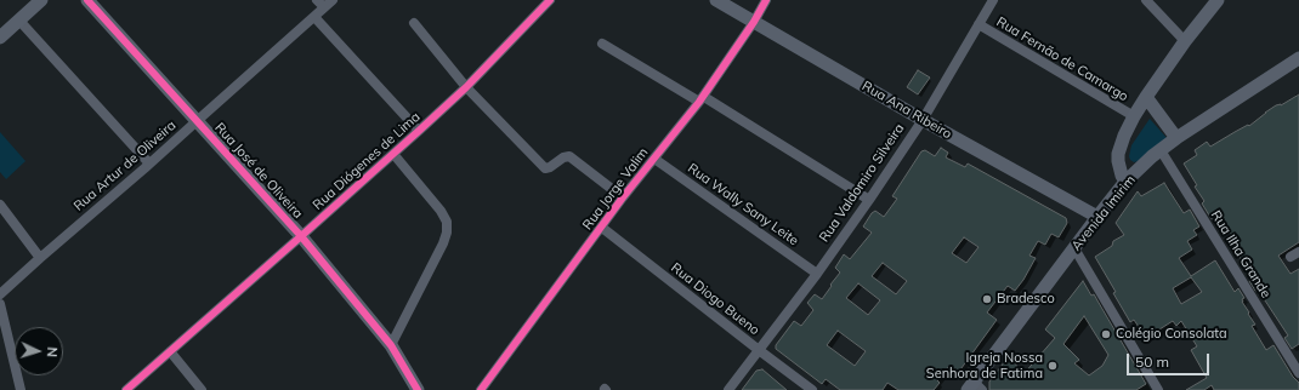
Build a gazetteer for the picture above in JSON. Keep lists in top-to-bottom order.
{
  "streets": {
    "street": [
      "Rua Fernão de Camargo",
      "Rua Ana Ribeiro",
      "Rua Diógenes de Lima",
      "Rua Artur de Oliveira",
      "Rua José de Oliveira",
      "Rua Valdomiro Silveira",
      "Rua Jorge Valim",
      "Rua Wally Sany Leite",
      "Avenida Imirim",
      "Rua Ilha Grande",
      "Rua Diogo Bueno"
    ]
  },
  "crossings": [
    ["Rua Fernão de Camargo", "Rua Valdomiro Silveira"],
    ["Rua Ana Ribeiro", "Rua Valdomiro Silveira"],
    ["Rua Ana Ribeiro", "Rua Jorge Valim"],
    ["Rua Ana Ribeiro", "Avenida Imirim"],
    ["Rua Diógenes de Lima", "Rua José de Oliveira"],
    ["Rua Artur de Oliveira", "Rua José de Oliveira"],
    ["Rua Valdomiro Silveira", "Rua Wally Sany Leite"],
    ["Rua Valdomiro Silveira", "Rua Diogo Bueno"],
    ["Rua Jorge Valim", "Rua Wally Sany Leite"],
    ["Rua Jorge Valim", "Rua Diogo Bueno"],
    ["Avenida Imirim", "Rua Ilha Grande"]
  ],
  "places": ["Bradesco", "Colégio Consolata", "Igreja Nossa Senhora de Fatima"],
  "scale_bar": "50 m",
  "north": "right"
}
